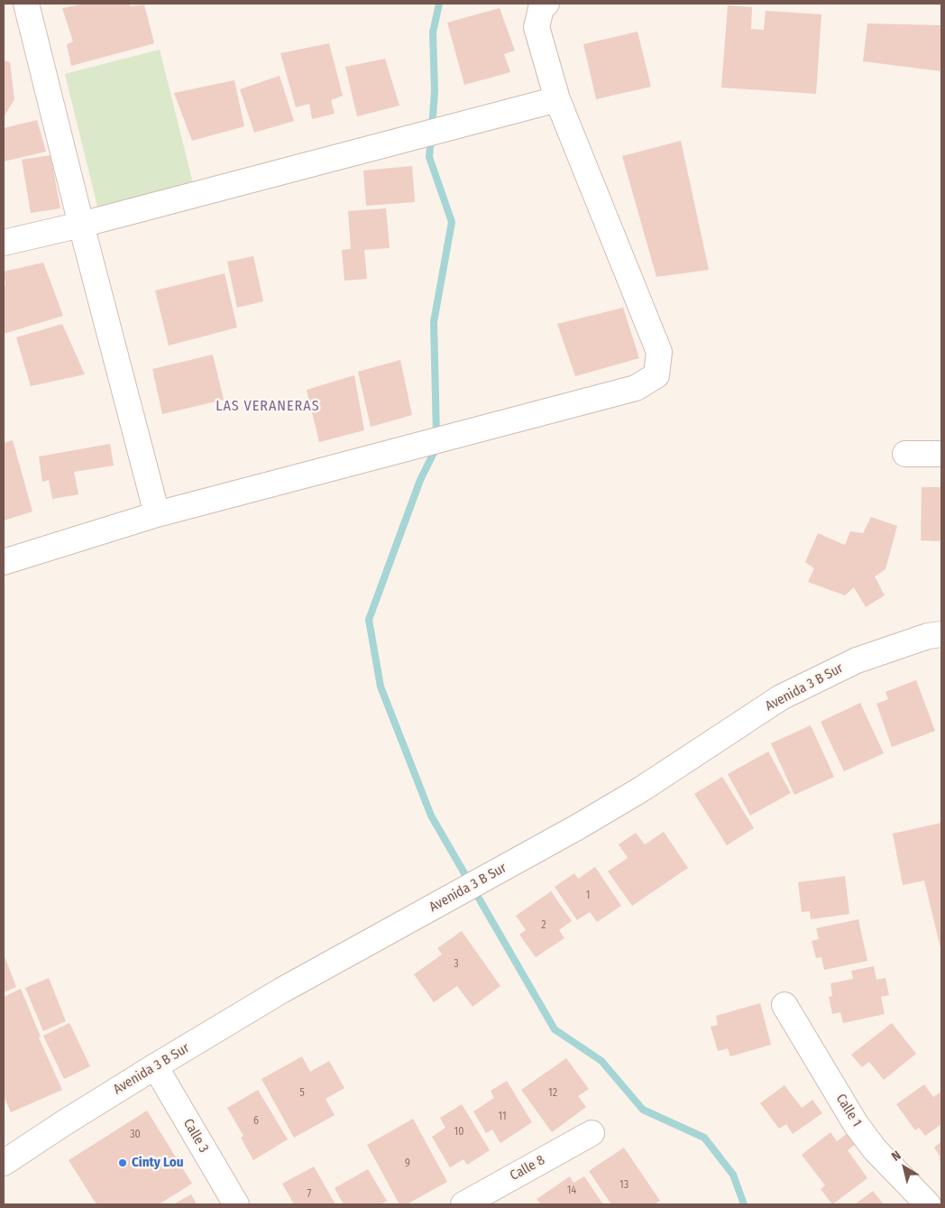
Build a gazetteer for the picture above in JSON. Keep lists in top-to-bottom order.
{
  "streets": {
    "street": [
      "Avenida 3 B Sur",
      "Calle 1",
      "Calle 3",
      "Calle 8"
    ]
  },
  "crossings": [
    ["Avenida 3 B Sur", "Calle 3"]
  ],
  "districts": ["LAS VERANERAS"],
  "places": ["Cinty Lou"],
  "house_numbers": [
    "1",
    "2",
    "3",
    "5",
    "12",
    "11",
    "6",
    "10",
    "30",
    "9",
    "13",
    "14",
    "7"
  ],
  "north": "top left"
}
